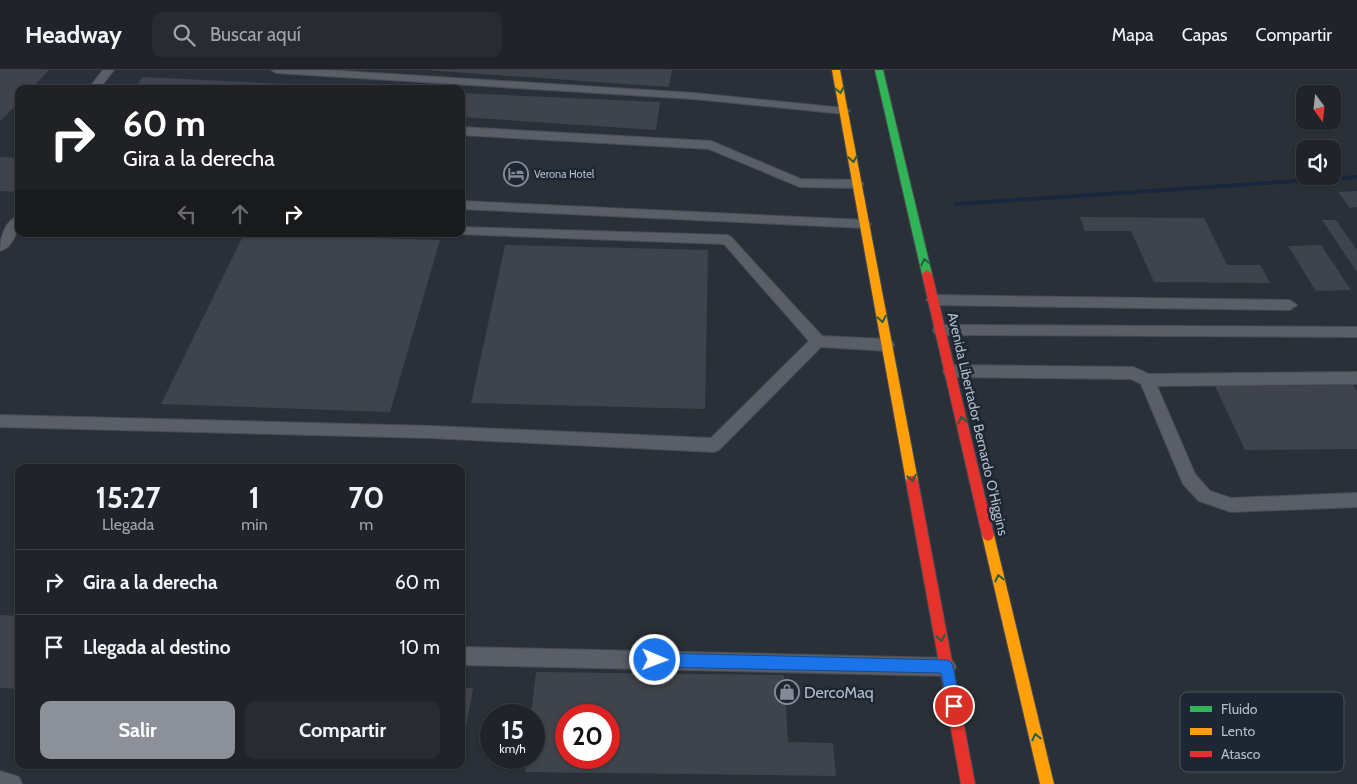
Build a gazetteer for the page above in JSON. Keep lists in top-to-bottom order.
{
  "streets": {
    "main road": ["Avenida Libertador Bernardo O'Higgins"]
  },
  "places": {
    "hotel": ["Verona Hotel"],
    "shop": ["DercoMaq"]
  },
  "legend": ["Fluido", "Lento", "Atasco"],
  "north": "bottom",
  "page": {
    "header": "Headway",
    "search": "Buscar aquí",
    "nav": ["Mapa", "Capas", "Compartir"],
    "turn": ["60 m", "Gira a la derecha"],
    "eta": [
      "15:27",
      "Llegada",
      "1",
      "min",
      "70",
      "m"
    ],
    "list": [
      {
        "name": "Gira a la derecha",
        "value": "60 m"
      },
      {
        "name": "Llegada al destino",
        "value": "10 m"
      }
    ],
    "buttons": ["Salir", "Compartir"],
    "speed": "15 km/h",
    "limit": "20"
  }
}
